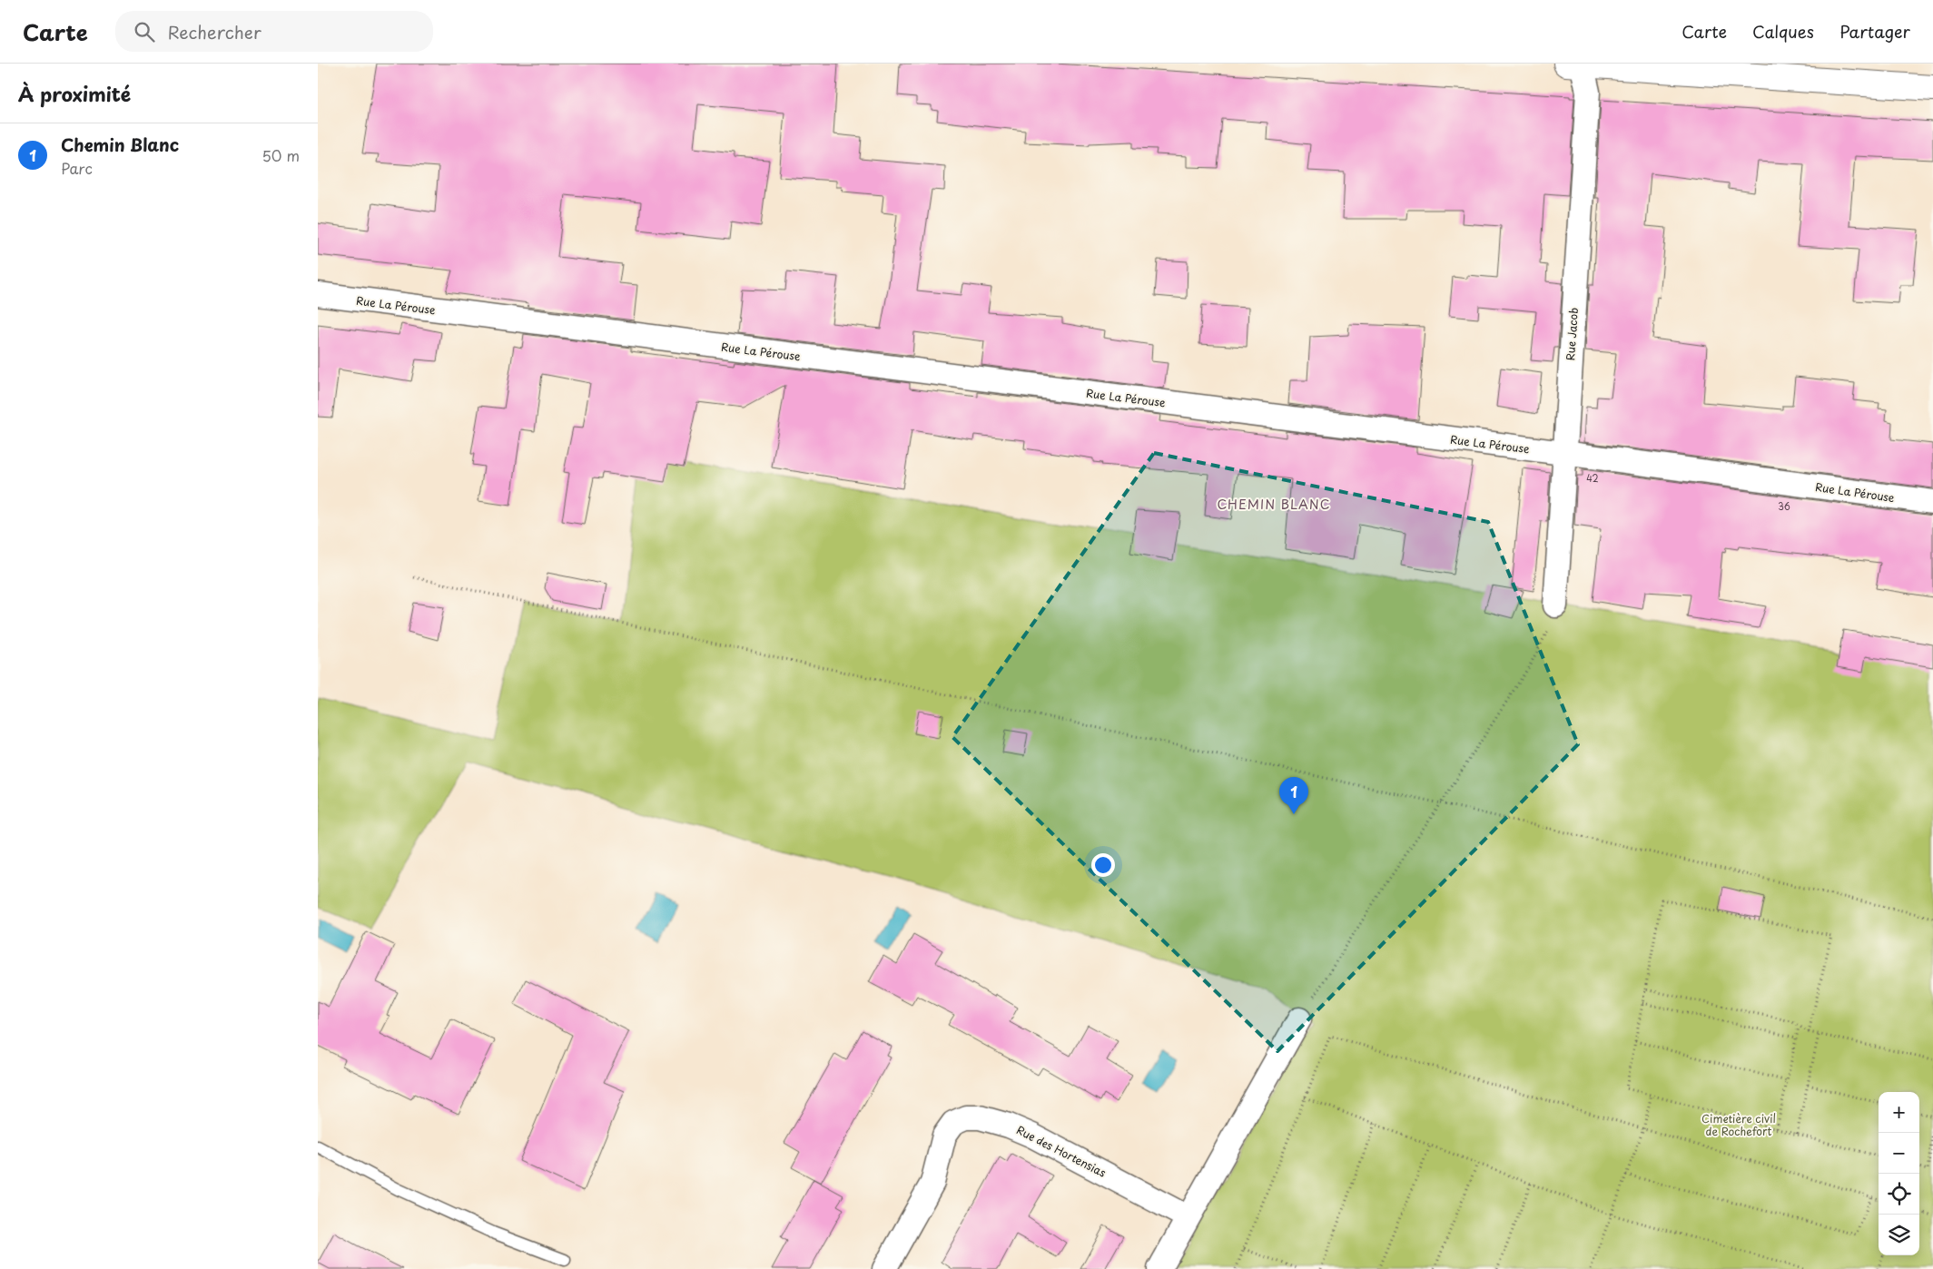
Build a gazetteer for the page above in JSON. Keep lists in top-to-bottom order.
{
  "streets": {
    "street": ["Rue La Pérouse", "Rue Jacob", "Rue des Hortensias"]
  },
  "crossings": [
    ["Rue La Pérouse", "Rue Jacob"]
  ],
  "districts": ["CHEMIN BLANC"],
  "parks": ["Cimetière civil de Rochefort"],
  "house_numbers": ["42", "36"],
  "page": {
    "header": "Carte",
    "search": "Rechercher",
    "nav": ["Carte", "Calques", "Partager"],
    "heading": "À proximité",
    "list": [
      {
        "mark": "1",
        "name": "Chemin Blanc",
        "note": "Parc",
        "value": "50 m"
      }
    ],
    "pins": "1",
    "map_buttons": ["+", "−"]
  }
}
